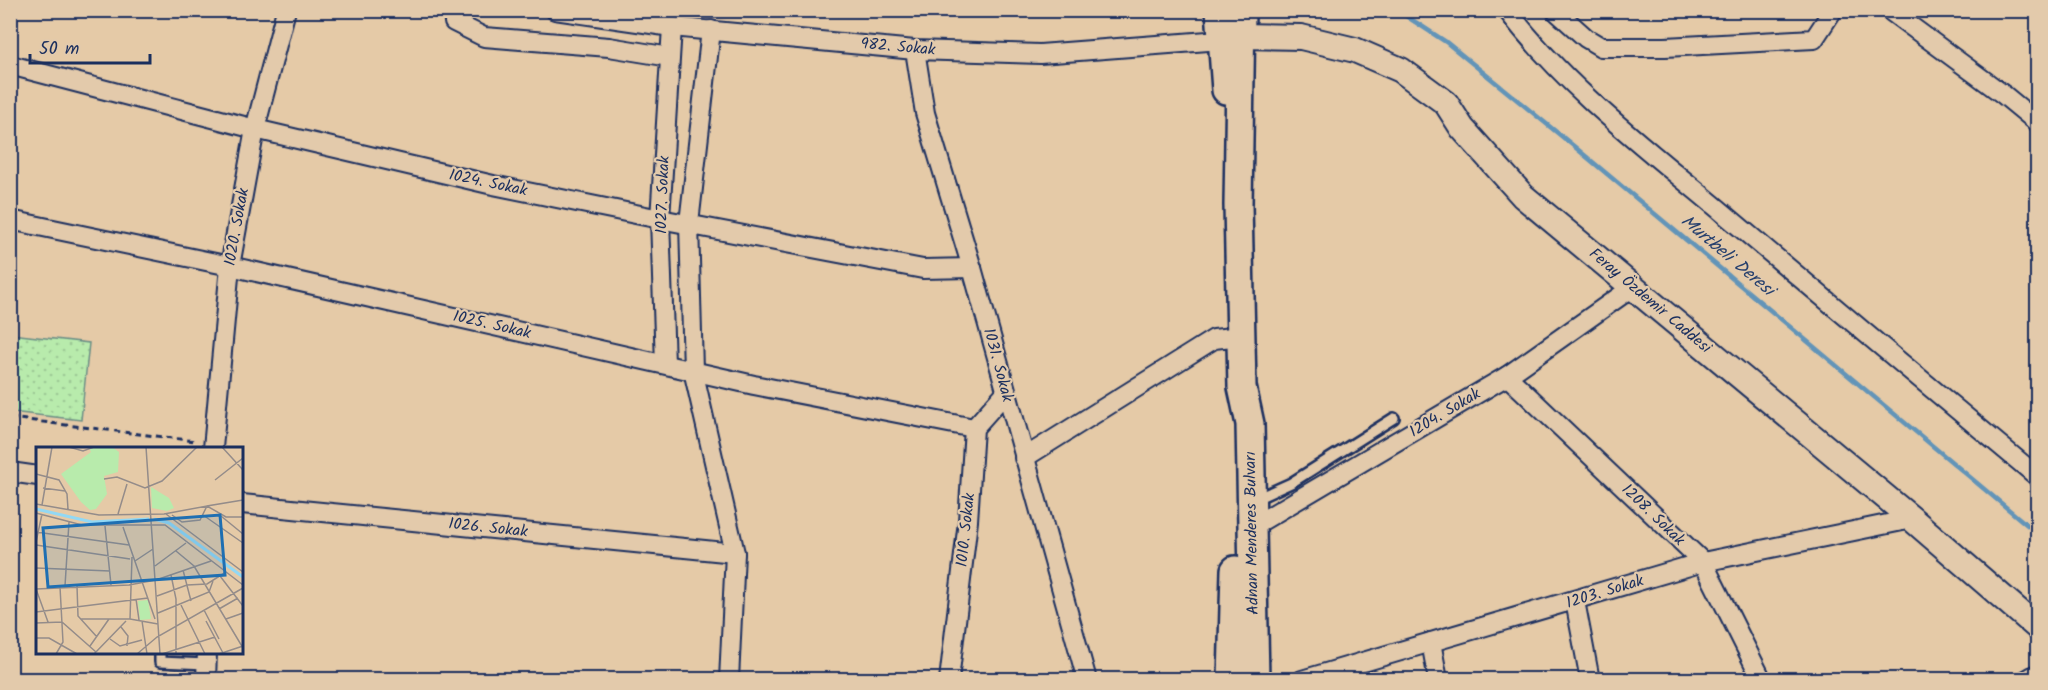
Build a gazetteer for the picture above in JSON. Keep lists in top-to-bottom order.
{
  "streets": {
    "main road": ["Adnan Menderes Bulvarı"],
    "street": [
      "982. Sokak",
      "1024. Sokak",
      "1027. Sokak",
      "1020. Sokak",
      "Feray Özdemir Caddesi",
      "1025. Sokak",
      "1031. Sokak",
      "1204. Sokak",
      "1208. Sokak",
      "1026. Sokak",
      "1010. Sokak",
      "1203. Sokak"
    ]
  },
  "crossings": [
    ["982. Sokak", "1027. Sokak"],
    ["982. Sokak", "Feray Özdemir Caddesi"],
    ["982. Sokak", "1031. Sokak"],
    ["982. Sokak", "Adnan Menderes Bulvarı"],
    ["1024. Sokak", "1027. Sokak"],
    ["1024. Sokak", "1020. Sokak"],
    ["1024. Sokak", "1031. Sokak"],
    ["1027. Sokak", "1025. Sokak"],
    ["1020. Sokak", "1025. Sokak"],
    ["Feray Özdemir Caddesi", "1204. Sokak"],
    ["Feray Özdemir Caddesi", "Adnan Menderes Bulvarı"],
    ["Feray Özdemir Caddesi", "1203. Sokak"],
    ["1025. Sokak", "1010. Sokak"],
    ["1204. Sokak", "1208. Sokak"],
    ["1204. Sokak", "Adnan Menderes Bulvarı"],
    ["1208. Sokak", "1203. Sokak"]
  ],
  "water": ["Murtbeli Deresi"],
  "scale_bar": "50 m"
}
